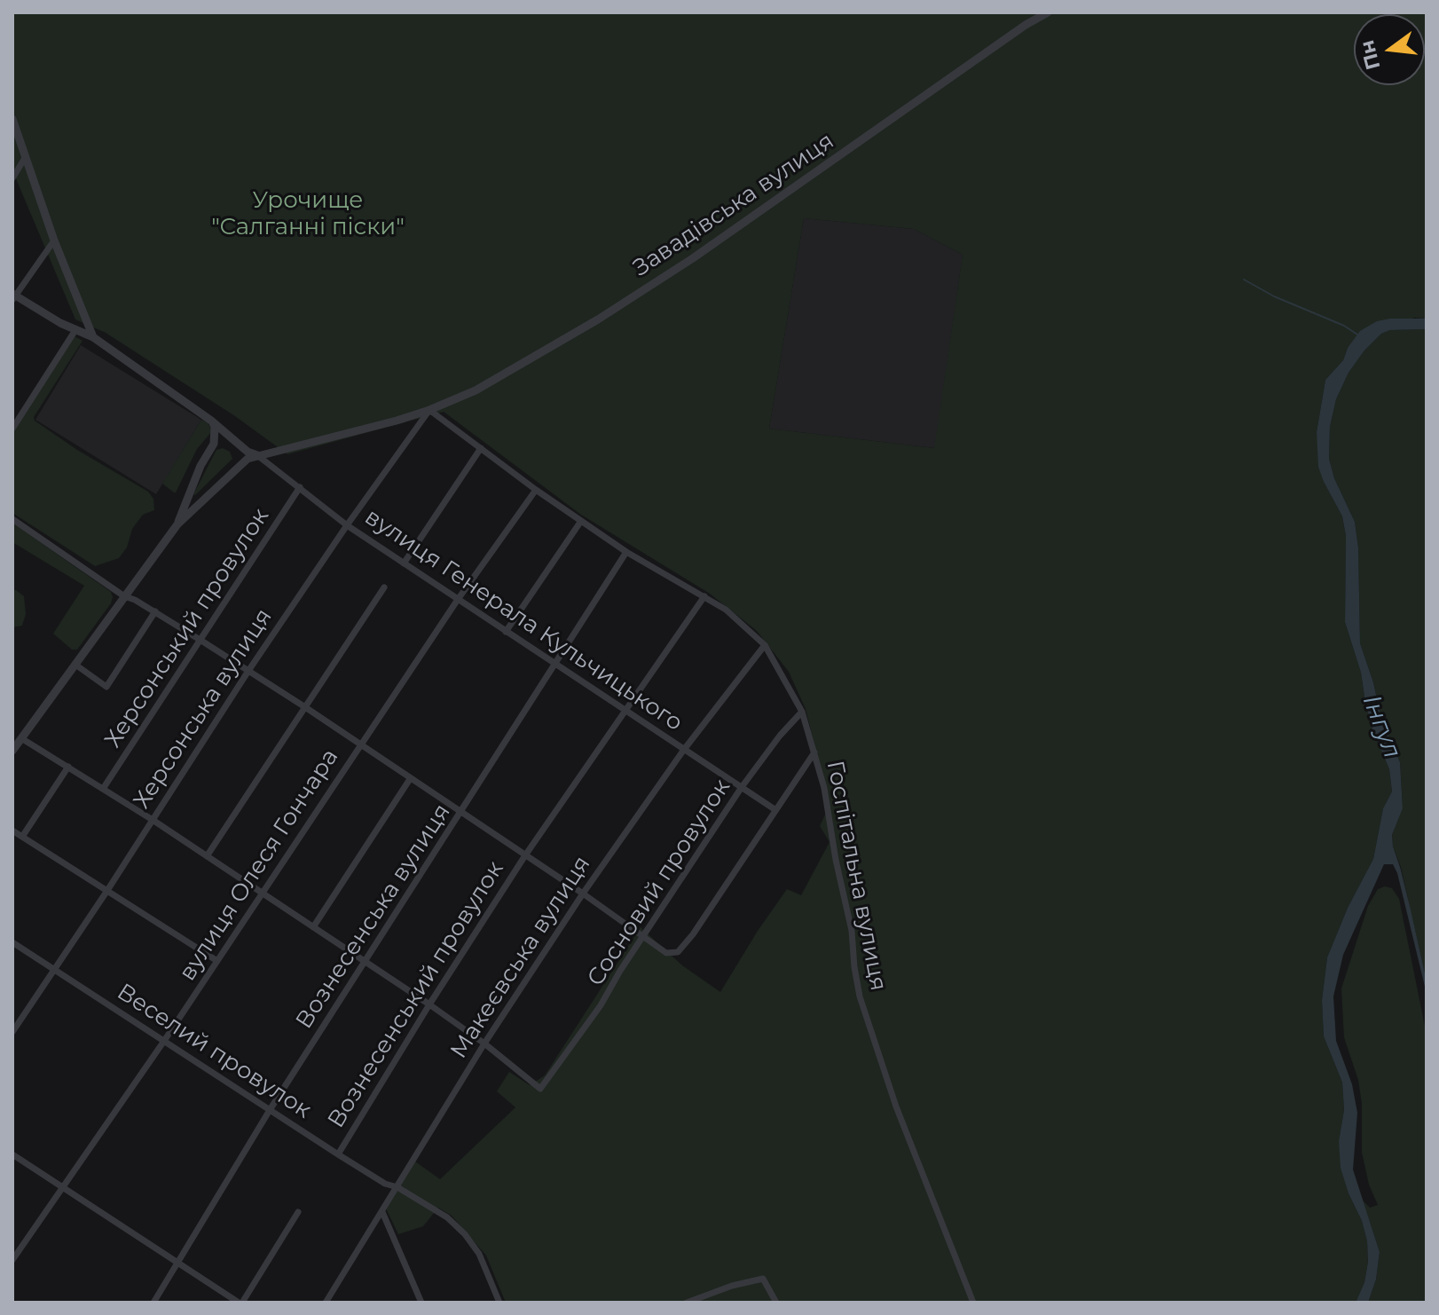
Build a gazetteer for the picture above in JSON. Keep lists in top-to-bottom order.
{
  "streets": {
    "street": [
      "Завадівська вулиця",
      "вулиця Генерала Кульчицького",
      "Херсонський провулок",
      "Херсонська вулиця",
      "вулиця Олеся Гончара",
      "Госпітальна вулиця",
      "Сосновий провулок",
      "Вознесенська вулиця",
      "Макеєвська вулиця",
      "Вознесенський провулок",
      "Веселий провулок"
    ]
  },
  "crossings": [
    ["Завадівська вулиця", "вулиця Генерала Кульчицького"],
    ["Завадівська вулиця", "Херсонська вулиця"],
    ["Завадівська вулиця", "Госпітальна вулиця"],
    ["вулиця Генерала Кульчицького", "Херсонський провулок"],
    ["вулиця Генерала Кульчицького", "Херсонська вулиця"],
    ["вулиця Генерала Кульчицького", "вулиця Олеся Гончара"],
    ["вулиця Генерала Кульчицького", "Сосновий провулок"],
    ["вулиця Генерала Кульчицького", "Вознесенська вулиця"],
    ["вулиця Генерала Кульчицького", "Макеєвська вулиця"],
    ["вулиця Генерала Кульчицького", "Вознесенський провулок"],
    ["Херсонська вулиця", "Госпітальна вулиця"],
    ["Херсонська вулиця", "Веселий провулок"],
    ["вулиця Олеся Гончара", "Госпітальна вулиця"],
    ["вулиця Олеся Гончара", "Веселий провулок"],
    ["Госпітальна вулиця", "Сосновий провулок"],
    ["Госпітальна вулиця", "Вознесенська вулиця"],
    ["Госпітальна вулиця", "Макеєвська вулиця"],
    ["Госпітальна вулиця", "Вознесенський провулок"],
    ["Сосновий провулок", "Макеєвська вулиця"],
    ["Вознесенська вулиця", "Веселий провулок"],
    ["Макеєвська вулиця", "Веселий провулок"],
    ["Вознесенський провулок", "Веселий провулок"]
  ],
  "water": ["Інгул"],
  "parks": ["Урочище \"Салганні піски\""],
  "north": "left"
}
